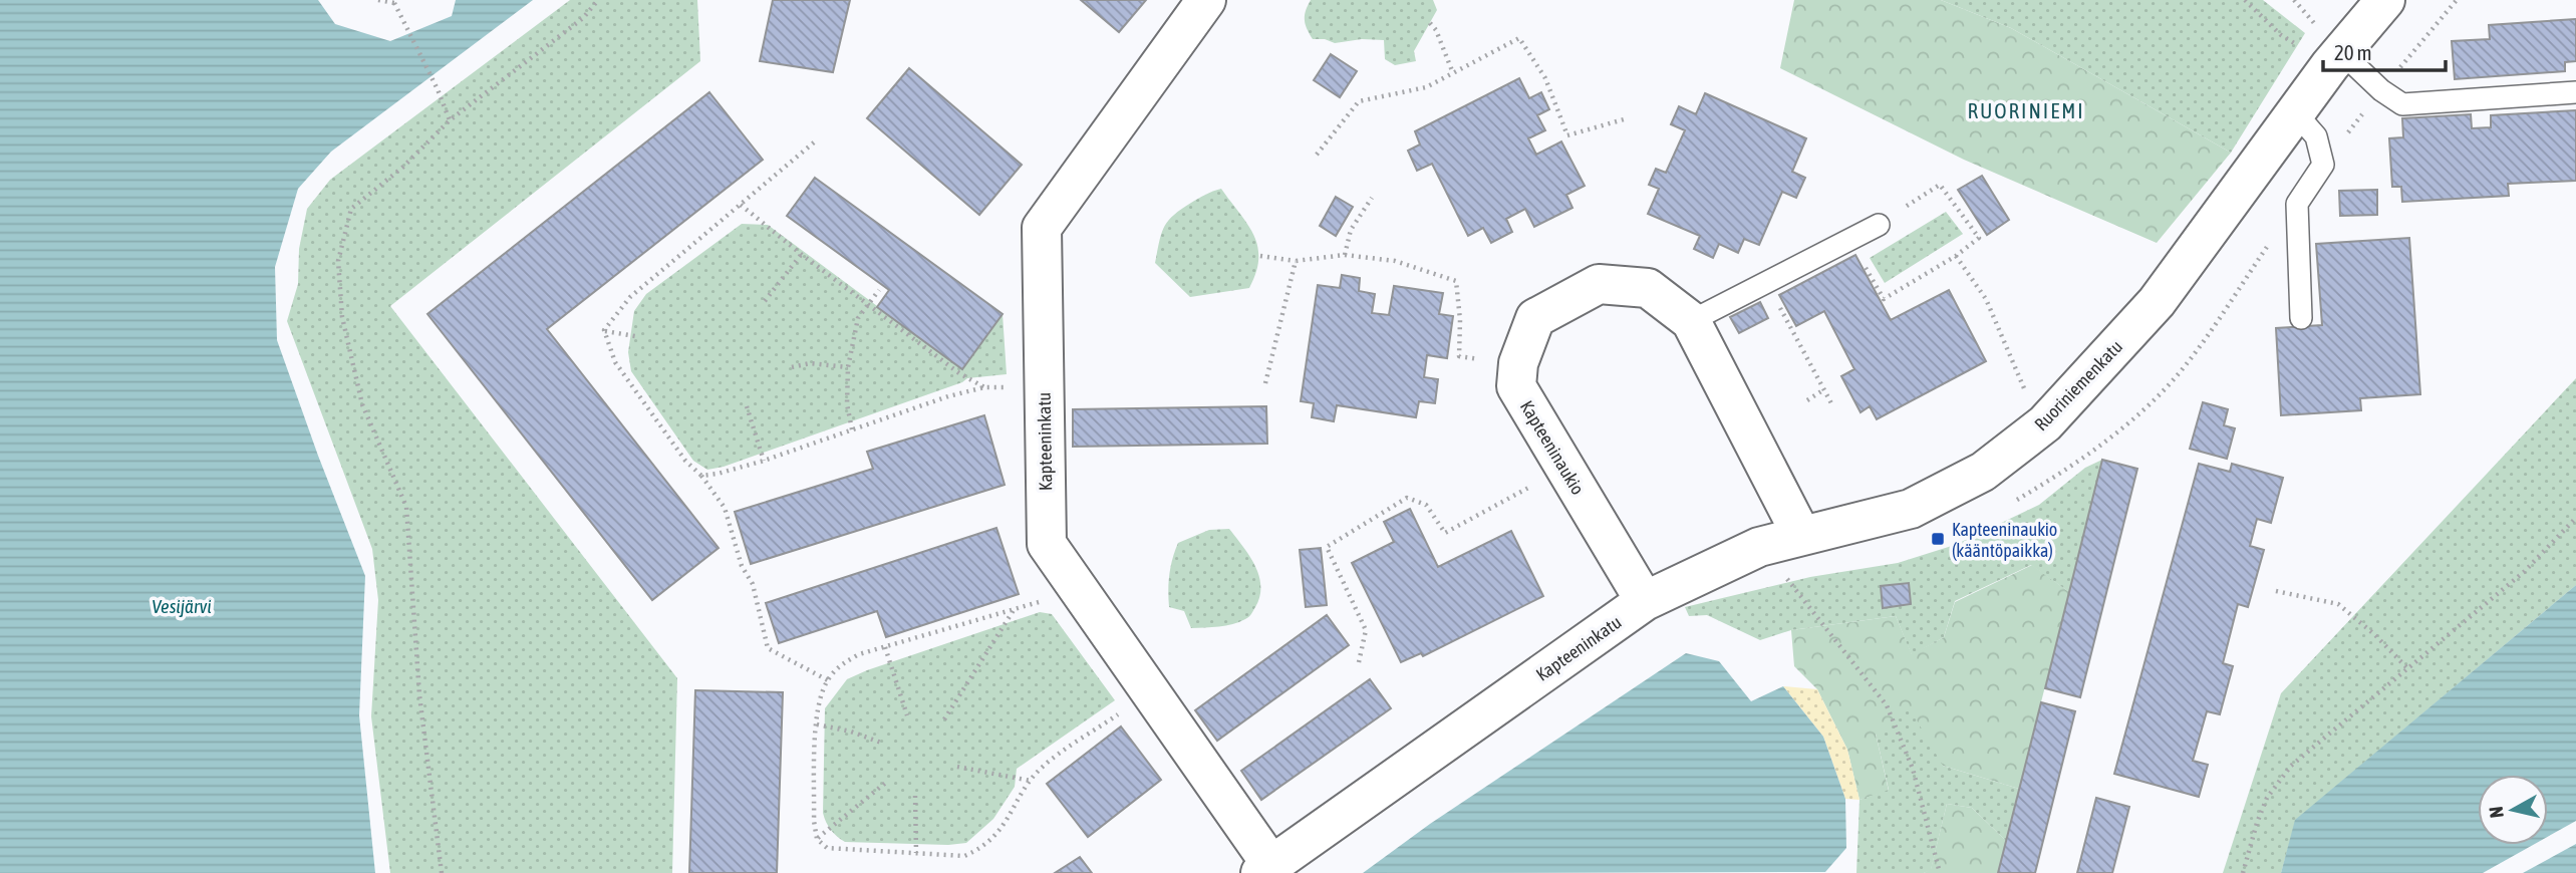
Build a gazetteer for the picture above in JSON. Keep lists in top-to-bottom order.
{
  "streets": {
    "street": ["Ruoriniemenkatu", "Kapteeninkatu", "Kapteeninaukio"]
  },
  "crossings": [
    ["Ruoriniemenkatu", "Kapteeninkatu"],
    ["Ruoriniemenkatu", "Kapteeninaukio"],
    ["Kapteeninkatu", "Kapteeninaukio"]
  ],
  "districts": ["RUORINIEMI"],
  "water": ["Vesijärvi"],
  "places": {
    "transit": ["Kapteeninaukio (kääntöpaikka)"]
  },
  "scale_bar": "20 m",
  "north": "left"
}
